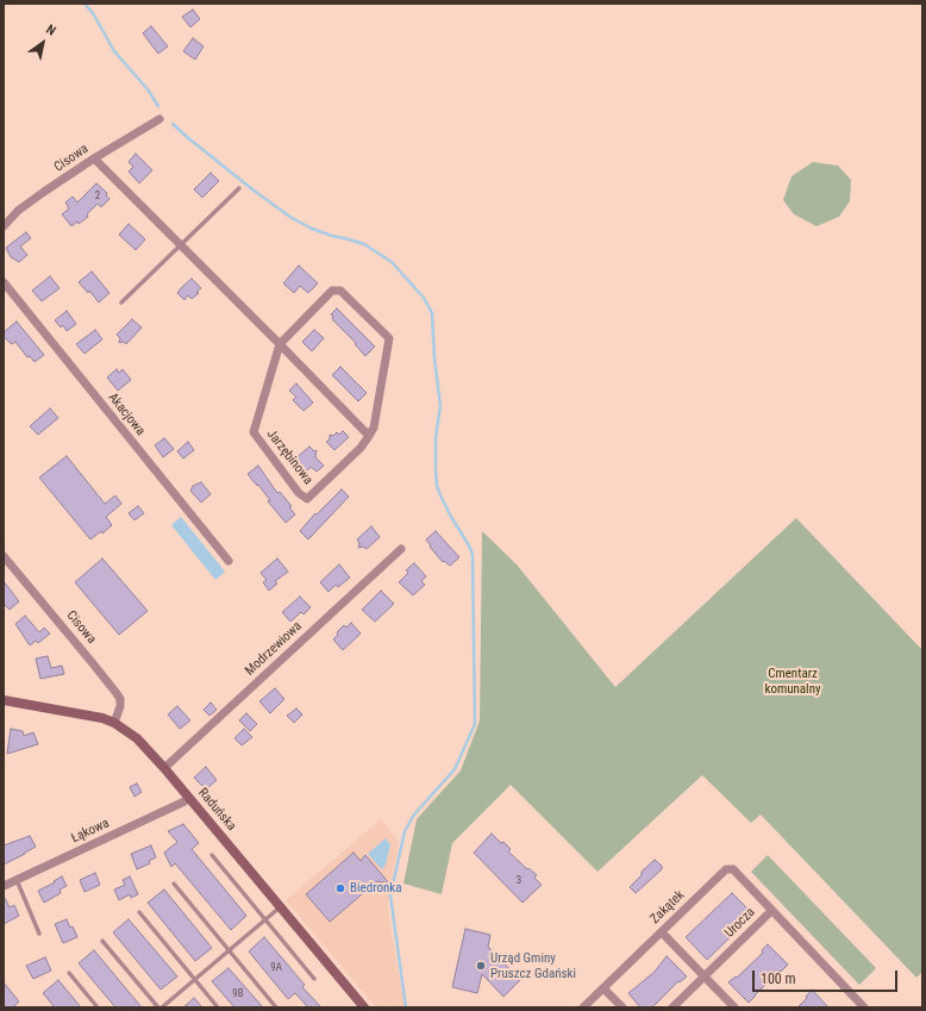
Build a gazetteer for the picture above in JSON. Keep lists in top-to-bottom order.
{
  "streets": {
    "street": [
      "Cisowa",
      "Akacjowa",
      "Jarzębinowa",
      "Modrzewiowa",
      "Raduńska",
      "Łąkowa",
      "Zakątek",
      "Urocza"
    ]
  },
  "crossings": [
    ["Cisowa", "Raduńska"],
    ["Modrzewiowa", "Raduńska"],
    ["Raduńska", "Łąkowa"],
    ["Zakątek", "Urocza"]
  ],
  "parks": ["Cmentarz komunalny"],
  "places": ["Biedronka", "Urząd Gminy Pruszcz Gdański"],
  "house_numbers": [
    "2",
    "3",
    "9A",
    "9B"
  ],
  "scale_bar": "100 m",
  "north": "top right"
}
